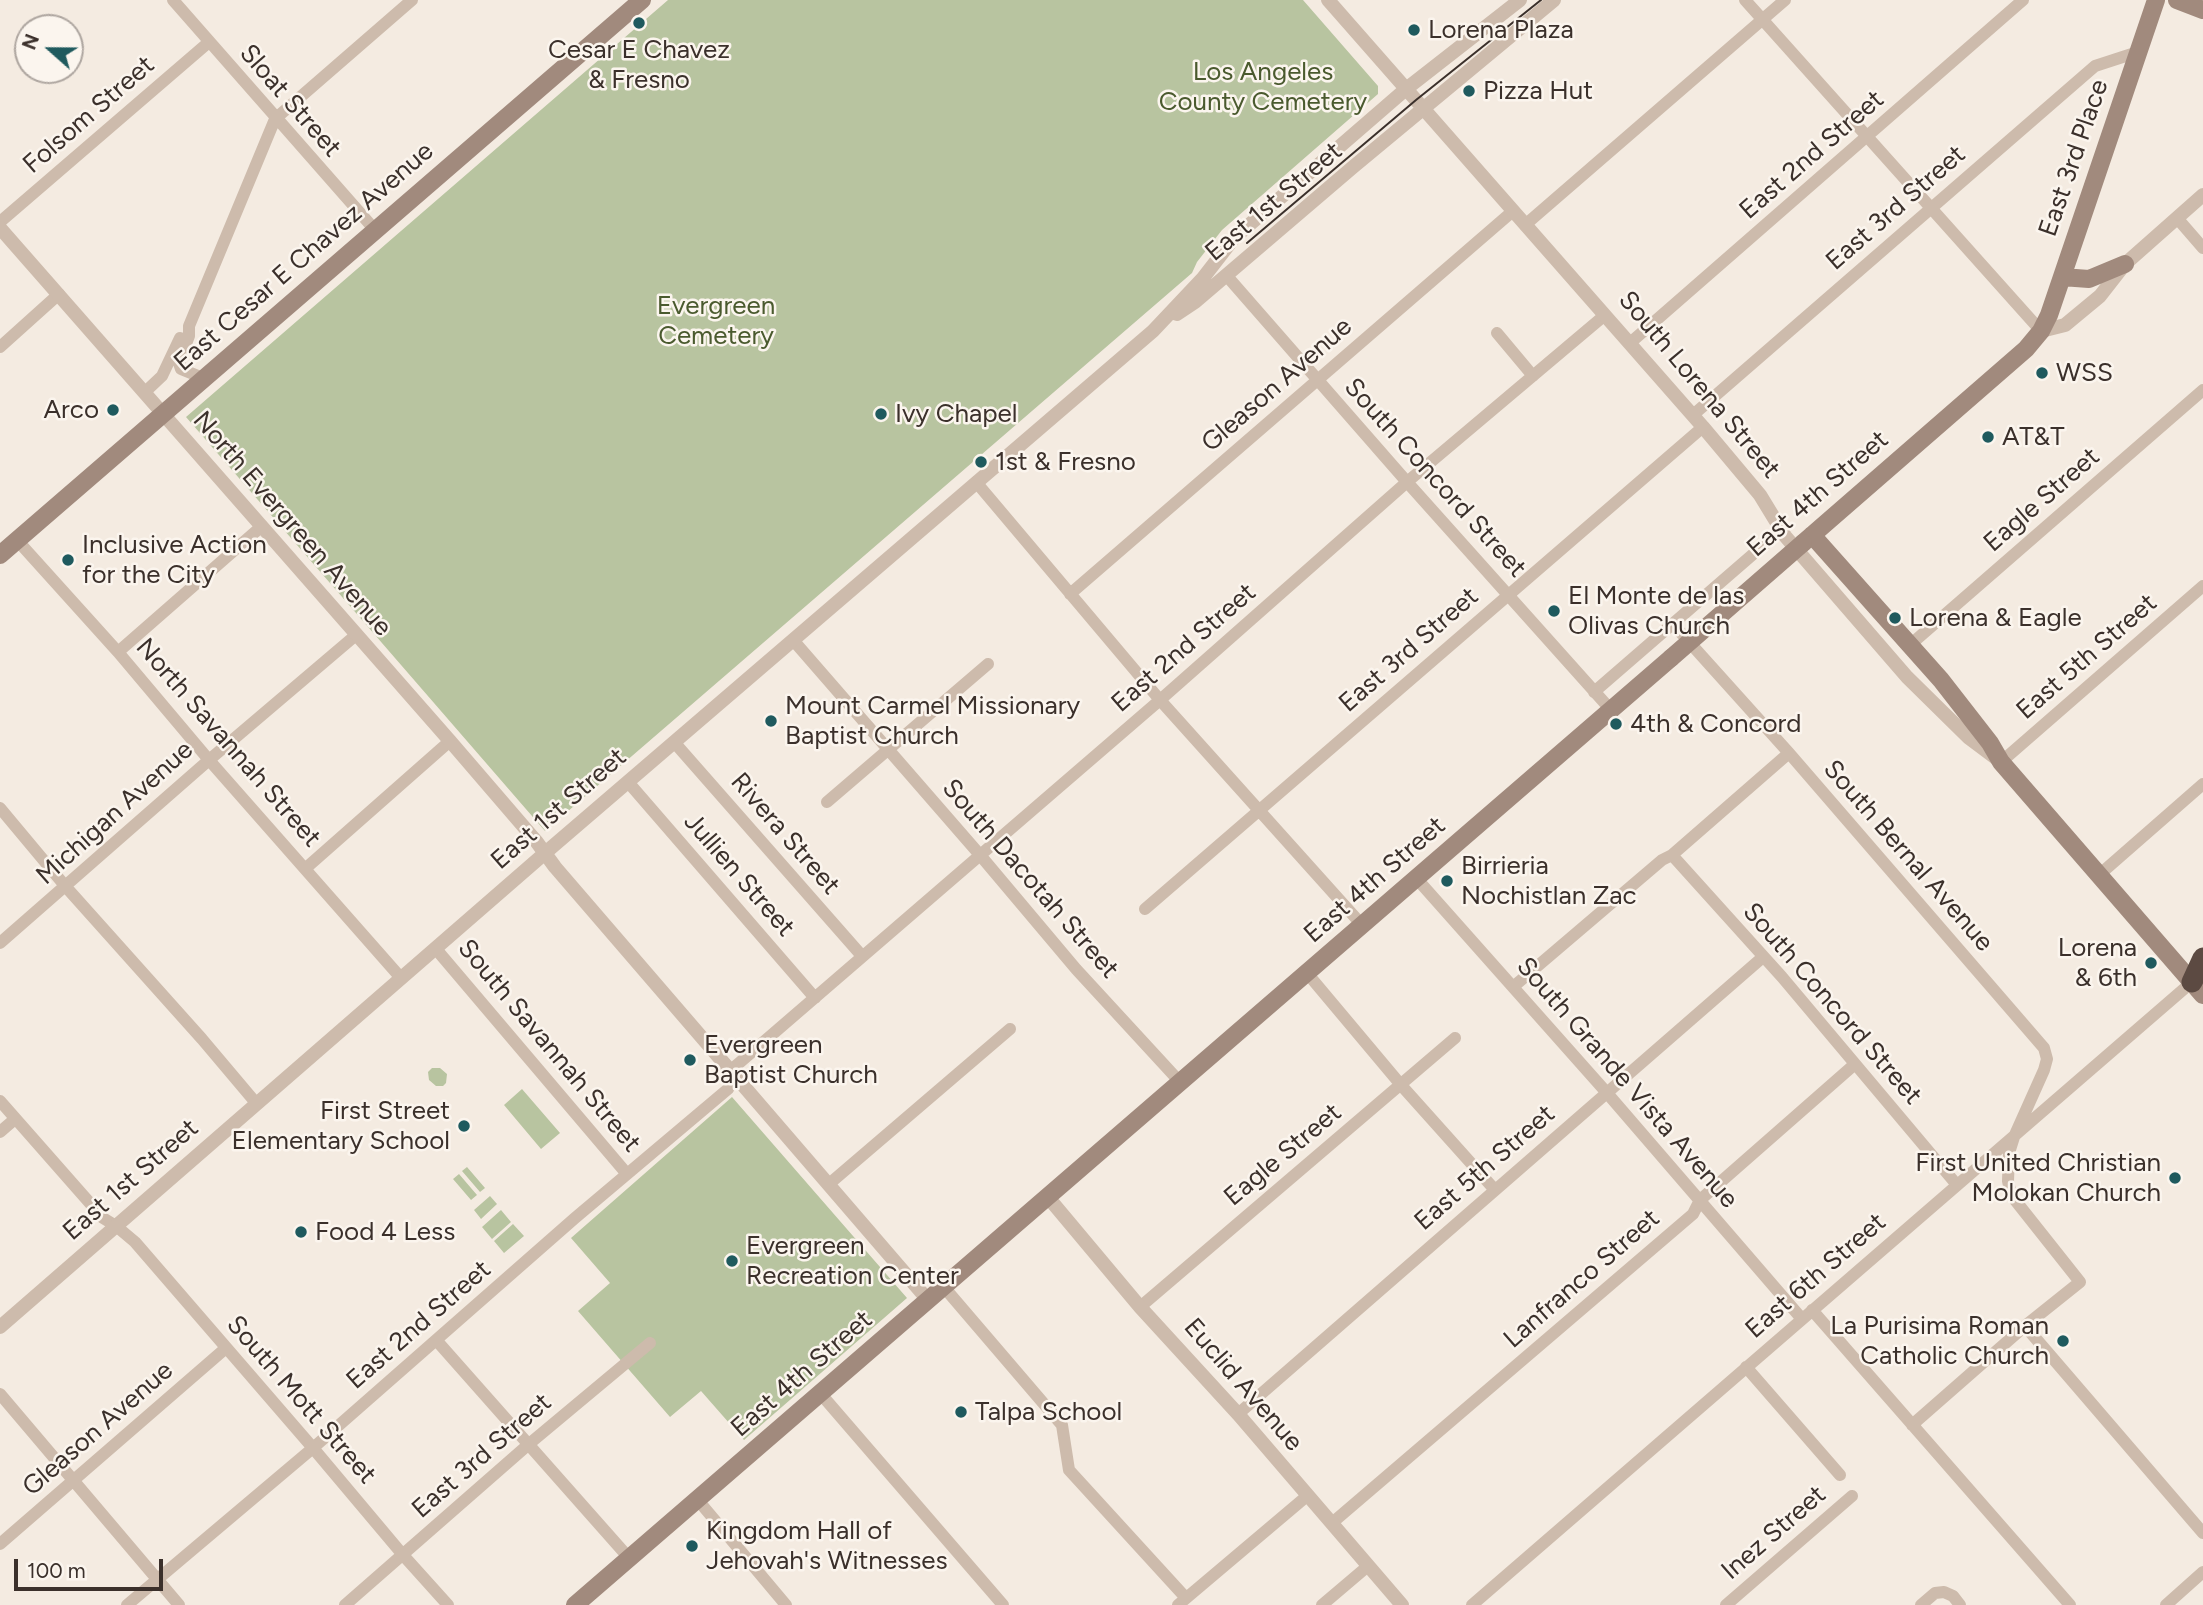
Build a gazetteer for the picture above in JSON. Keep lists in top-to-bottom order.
{
  "streets": {
    "main road": [
      "East 3rd Place",
      "East Cesar E Chavez Avenue",
      "South Lorena Street",
      "East 4th Street"
    ],
    "street": [
      "Sloat Street",
      "Folsom Street",
      "East 2nd Street",
      "East 1st Street",
      "East 3rd Street",
      "Gleason Avenue",
      "South Concord Street",
      "Eagle Street",
      "North Evergreen Avenue",
      "East 5th Street",
      "North Savannah Street",
      "Michigan Avenue",
      "Rivera Street",
      "South Bernal Avenue",
      "Jullien Street",
      "South Dacotah Street",
      "South Savannah Street",
      "South Grande Vista Avenue",
      "East 6th Street",
      "Lanfranco Street",
      "Euclid Avenue",
      "South Mott Street",
      "Inez Street"
    ]
  },
  "crossings": [
    ["Sloat Street", "Folsom Street"],
    ["Sloat Street", "East Cesar E Chavez Avenue"],
    ["East 2nd Street", "South Lorena Street"],
    ["East 2nd Street", "South Concord Street"],
    ["East 2nd Street", "North Evergreen Avenue"],
    ["East 2nd Street", "Rivera Street"],
    ["East 2nd Street", "Jullien Street"],
    ["East 2nd Street", "South Dacotah Street"],
    ["East 2nd Street", "South Savannah Street"],
    ["East 2nd Street", "South Mott Street"],
    ["East 3rd Place", "East 3rd Street"],
    ["East 3rd Place", "East 4th Street"],
    ["East 1st Street", "South Lorena Street"],
    ["East 1st Street", "South Concord Street"],
    ["East 1st Street", "North Evergreen Avenue"],
    ["East 1st Street", "North Savannah Street"],
    ["East 1st Street", "Rivera Street"],
    ["East 1st Street", "Jullien Street"],
    ["East 1st Street", "South Dacotah Street"],
    ["East 1st Street", "South Savannah Street"],
    ["East 1st Street", "South Mott Street"],
    ["East 3rd Street", "South Lorena Street"],
    ["East 3rd Street", "South Concord Street"],
    ["East 3rd Street", "South Mott Street"],
    ["East Cesar E Chavez Avenue", "North Evergreen Avenue"],
    ["East Cesar E Chavez Avenue", "North Savannah Street"],
    ["Gleason Avenue", "South Lorena Street"],
    ["Gleason Avenue", "South Concord Street"],
    ["Gleason Avenue", "South Mott Street"],
    ["South Lorena Street", "East 4th Street"],
    ["South Lorena Street", "Eagle Street"],
    ["South Lorena Street", "East 5th Street"],
    ["South Lorena Street", "East 6th Street"],
    ["South Concord Street", "East 4th Street"],
    ["South Concord Street", "East 5th Street"],
    ["South Concord Street", "East 6th Street"],
    ["South Concord Street", "Lanfranco Street"],
    ["East 4th Street", "North Evergreen Avenue"],
    ["East 4th Street", "South Bernal Avenue"],
    ["East 4th Street", "South Dacotah Street"],
    ["East 4th Street", "South Grande Vista Avenue"],
    ["East 4th Street", "Euclid Avenue"],
    ["Eagle Street", "Euclid Avenue"],
    ["North Evergreen Avenue", "Michigan Avenue"],
    ["East 5th Street", "South Grande Vista Avenue"],
    ["East 5th Street", "Euclid Avenue"],
    ["North Savannah Street", "Michigan Avenue"],
    ["South Bernal Avenue", "East 6th Street"],
    ["South Grande Vista Avenue", "East 6th Street"],
    ["South Grande Vista Avenue", "Lanfranco Street"],
    ["Lanfranco Street", "Euclid Avenue"]
  ],
  "parks": ["Los Angeles County Cemetery", "Evergreen Cemetery"],
  "places": [
    "Cesar E Chavez & Fresno",
    "Lorena Plaza",
    "Pizza Hut",
    "WSS",
    "Arco",
    "Ivy Chapel",
    "AT&T",
    "1st & Fresno",
    "Inclusive Action for the City",
    "El Monte de las Olivas Church",
    "Lorena & Eagle",
    "Mount Carmel Missionary Baptist Church",
    "4th & Concord",
    "Birrieria Nochistlan Zac",
    "Lorena & 6th",
    "Evergreen Baptist Church",
    "First Street Elementary School",
    "First United Christian Molokan Church",
    "Food 4 Less",
    "Evergreen Recreation Center",
    "La Purisima Roman Catholic Church",
    "Talpa School",
    "Kingdom Hall of Jehovah's Witnesses"
  ],
  "scale_bar": "100 m",
  "north": "left"
}
